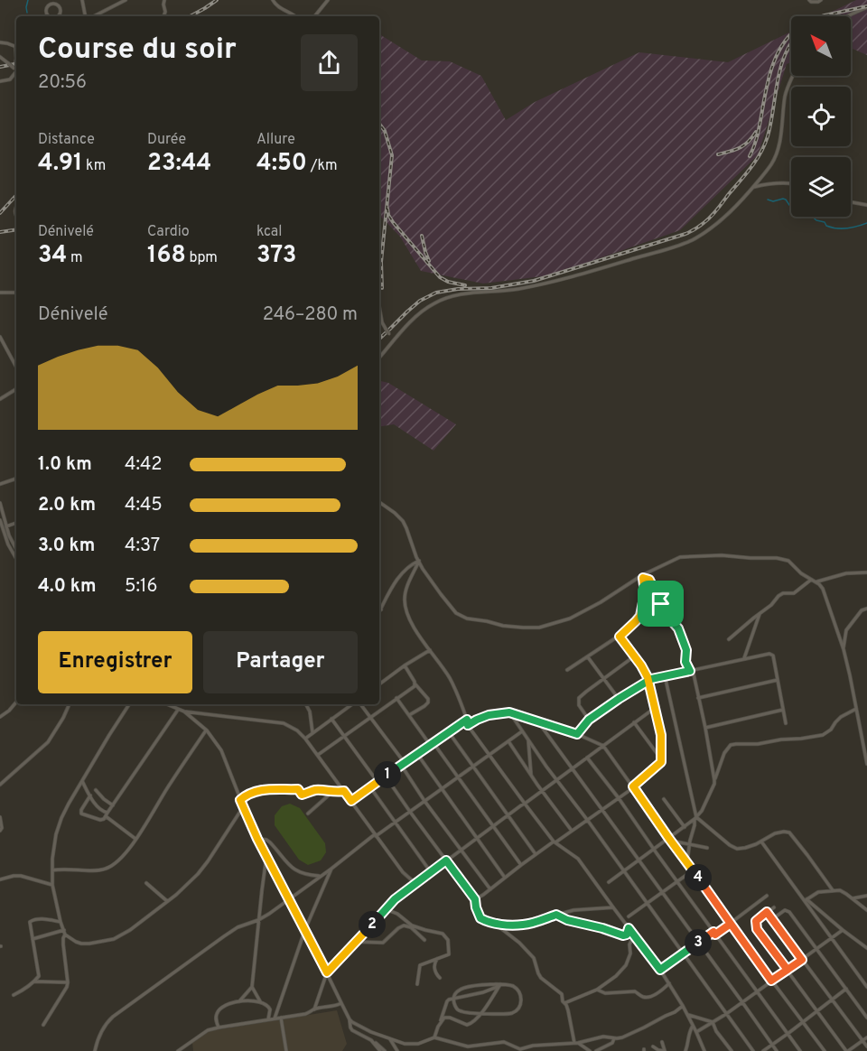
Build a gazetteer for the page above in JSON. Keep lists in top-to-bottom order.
{
  "north": "top left",
  "page": {
    "heading": ["Course du soir", "20:56"],
    "stats": [
      ["Distance", "4.91 km"],
      ["Durée", "23:44"],
      ["Allure", "4:50 /km"],
      ["Dénivelé", "34 m"],
      ["Cardio", "168 bpm"],
      ["kcal", "373"]
    ],
    "chart": ["Dénivelé", "246–280 m"],
    "list": [
      {
        "name": "1.0 km",
        "note": "4:42"
      },
      {
        "name": "2.0 km",
        "note": "4:45"
      },
      {
        "name": "3.0 km",
        "note": "4:37"
      },
      {
        "name": "4.0 km",
        "note": "5:16"
      }
    ],
    "buttons": ["Enregistrer", "Partager"],
    "pins": [
      "1",
      "4",
      "2",
      "3"
    ]
  }
}
